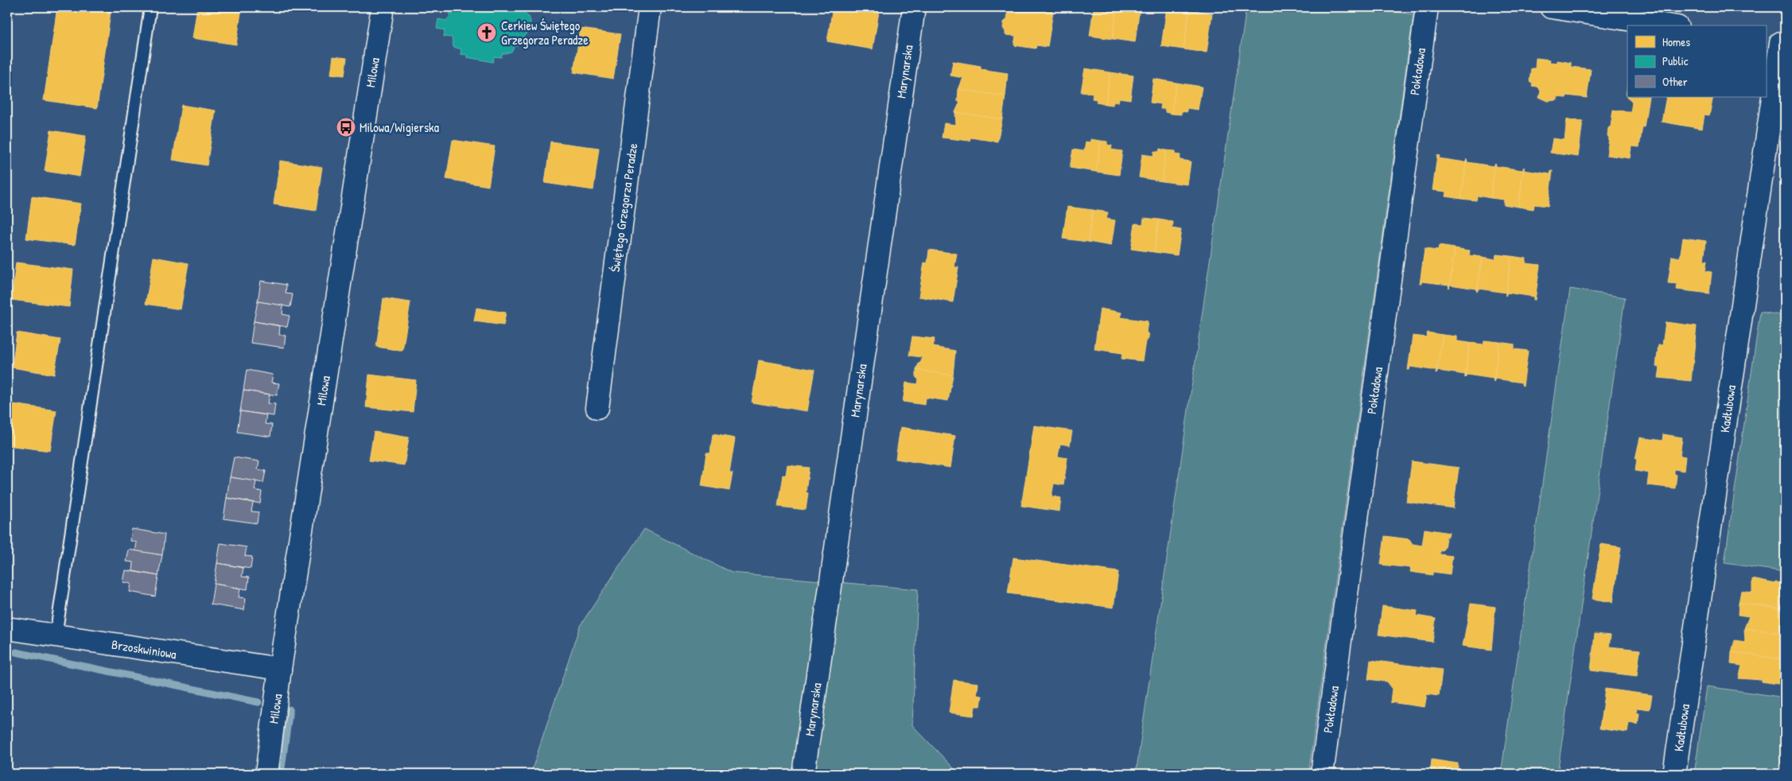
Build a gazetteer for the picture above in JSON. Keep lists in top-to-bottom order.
{
  "streets": {
    "street": [
      "Marynarska",
      "Pokładowa",
      "Milowa",
      "Świętego Grzegorza Peradze",
      "Kadłubowa",
      "Brzoskwiniowa"
    ]
  },
  "crossings": [
    ["Milowa", "Brzoskwiniowa"]
  ],
  "places": {
    "church": ["Cerkiew Świętego Grzegorza Peradze"],
    "bus stop": ["Milowa/Wigierska"]
  },
  "legend": ["Homes", "Public", "Other"]
}
